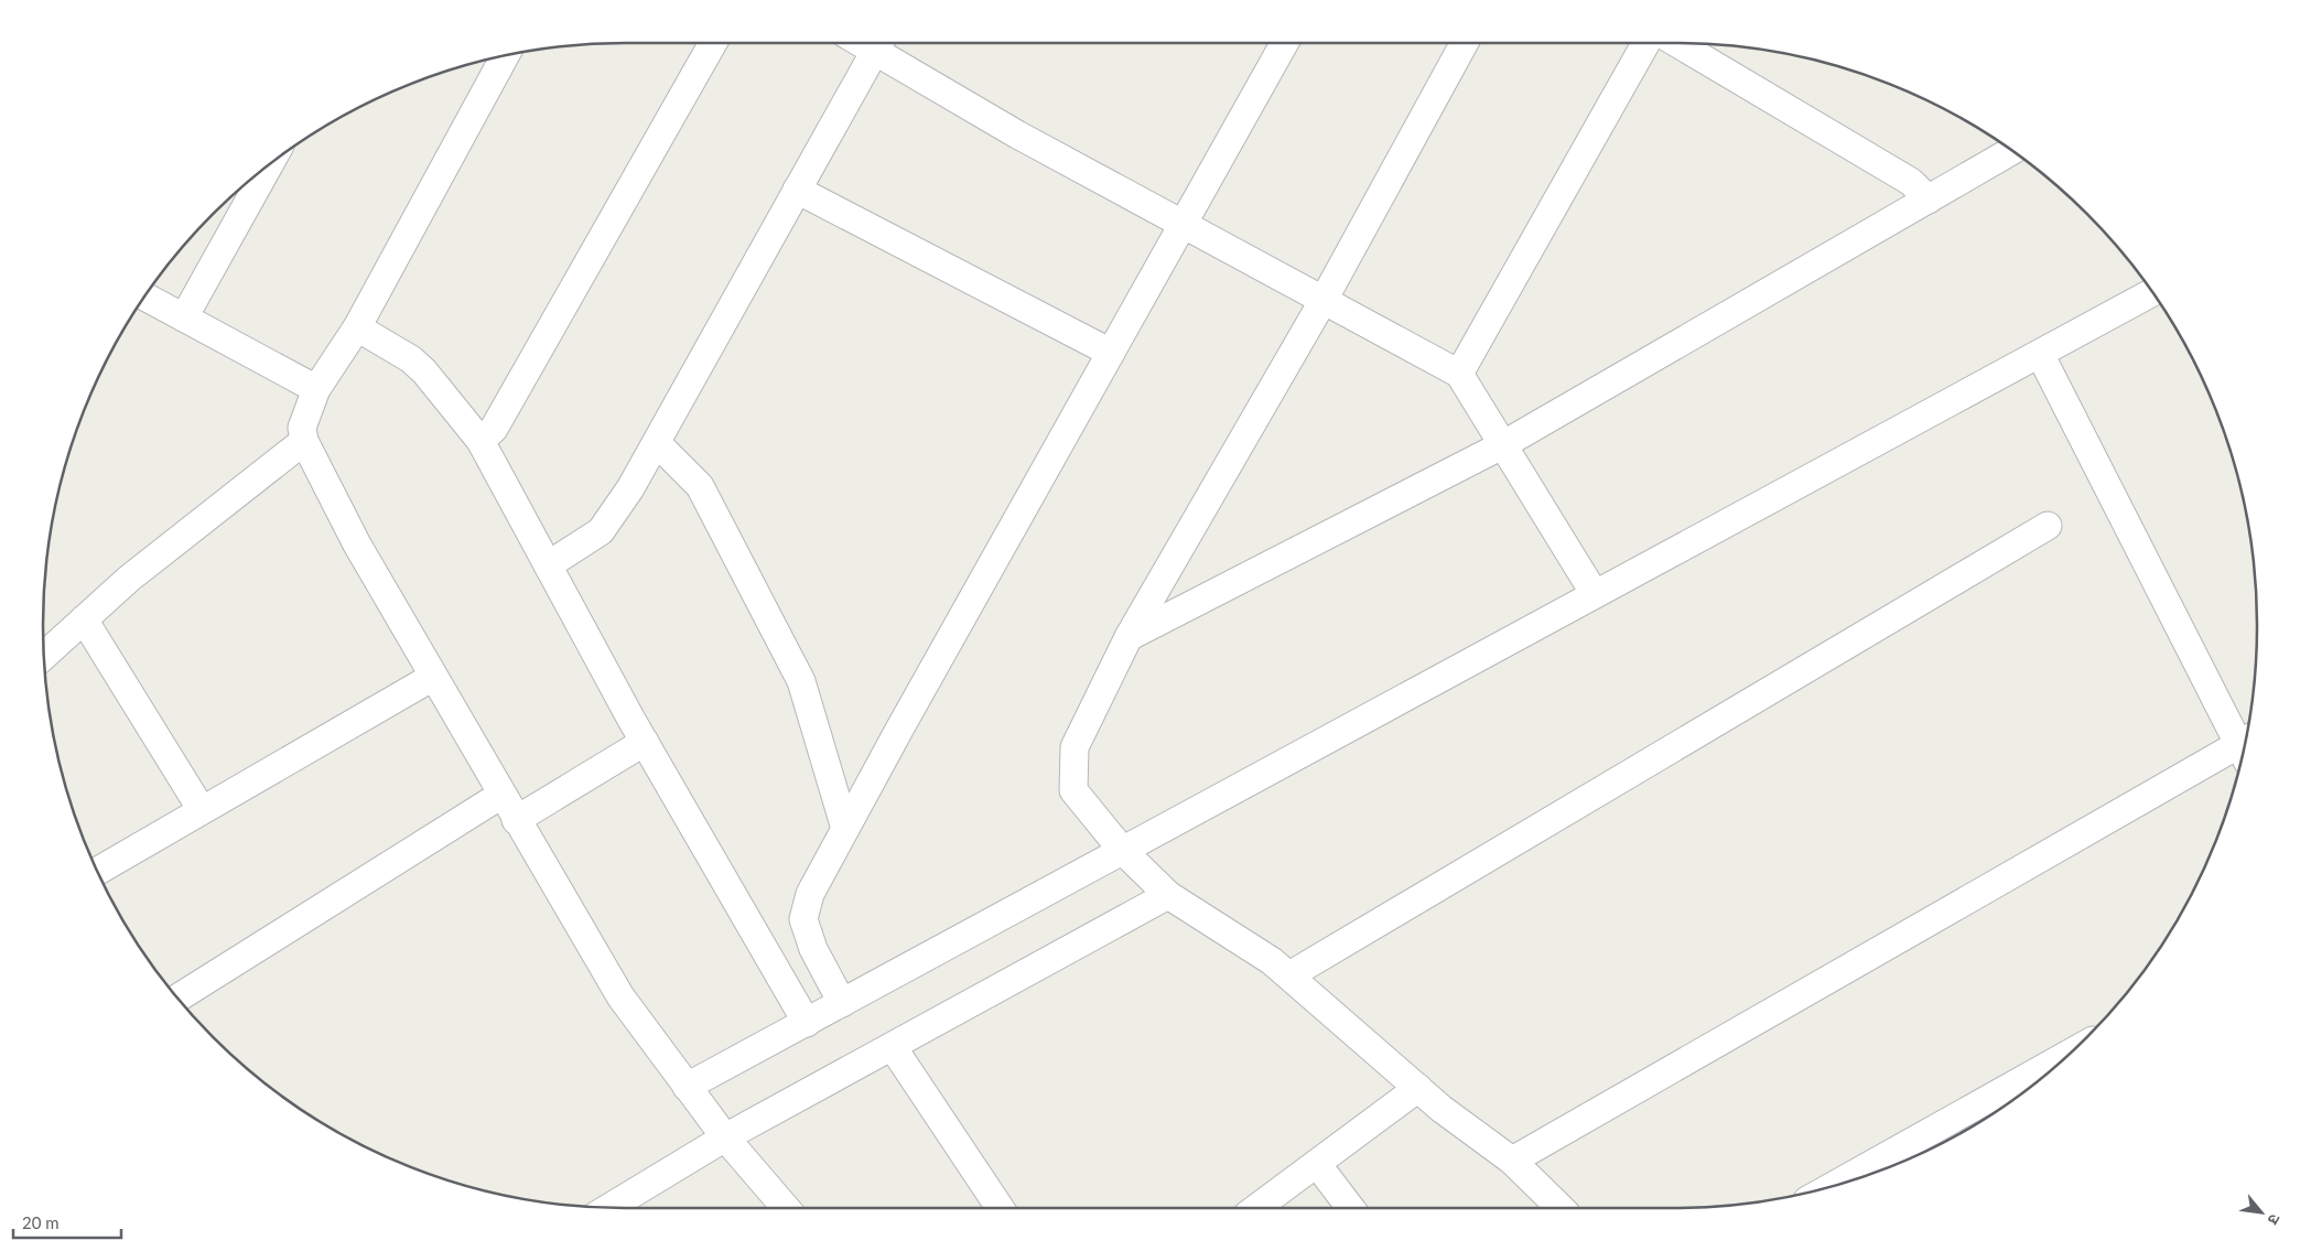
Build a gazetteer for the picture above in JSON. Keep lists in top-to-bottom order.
{
  "scale_bar": "20 m",
  "north": "bottom right"
}
